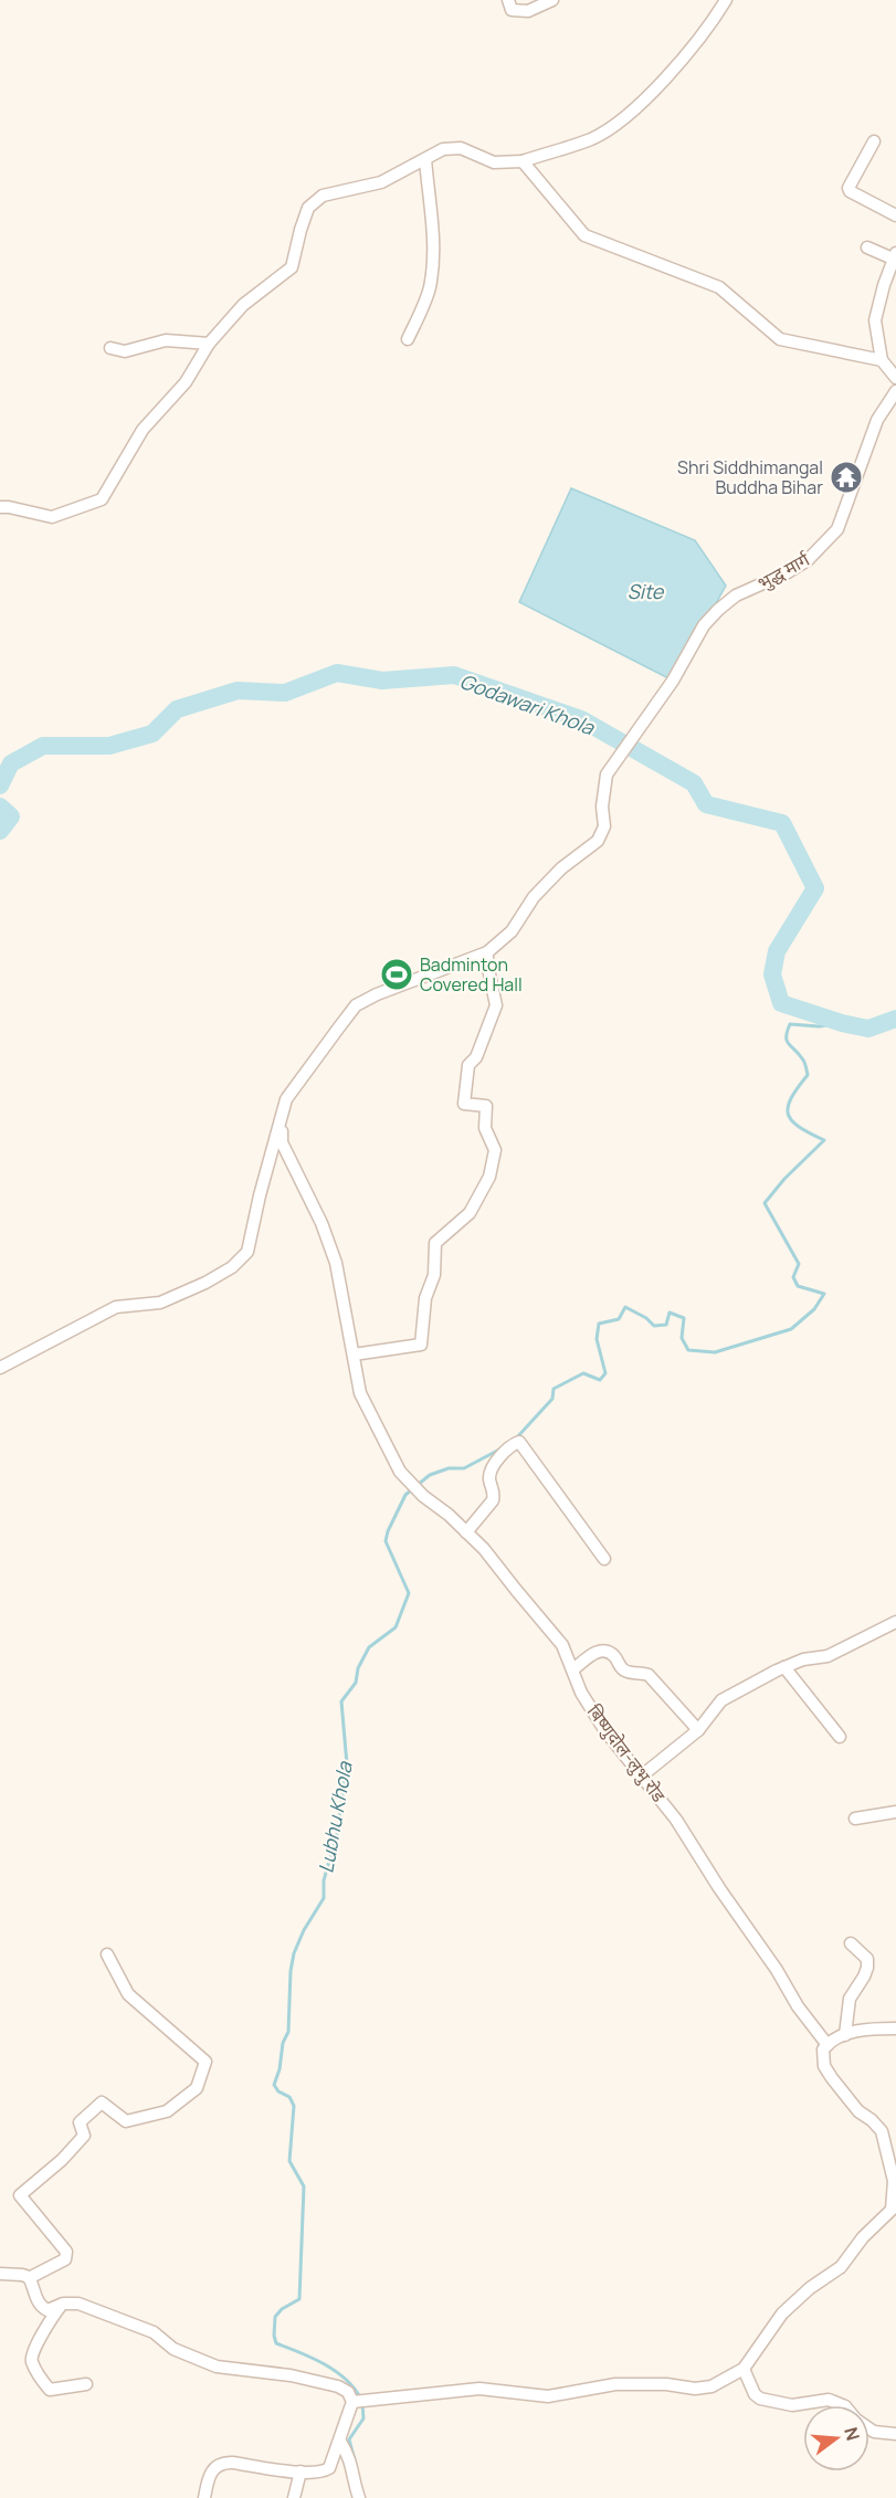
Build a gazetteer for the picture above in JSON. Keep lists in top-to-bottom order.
{
  "streets": {
    "street": ["भुद्ध मार्ग", "बिष्णुदोल-लुभु रोड"]
  },
  "water": ["Site", "Godawari Khola", "Lubhu Khola"],
  "places": {
    "temple": ["Shri Siddhimangal Buddha Bihar"],
    "sports": ["Badminton Covered Hall"]
  },
  "north": "right"
}
